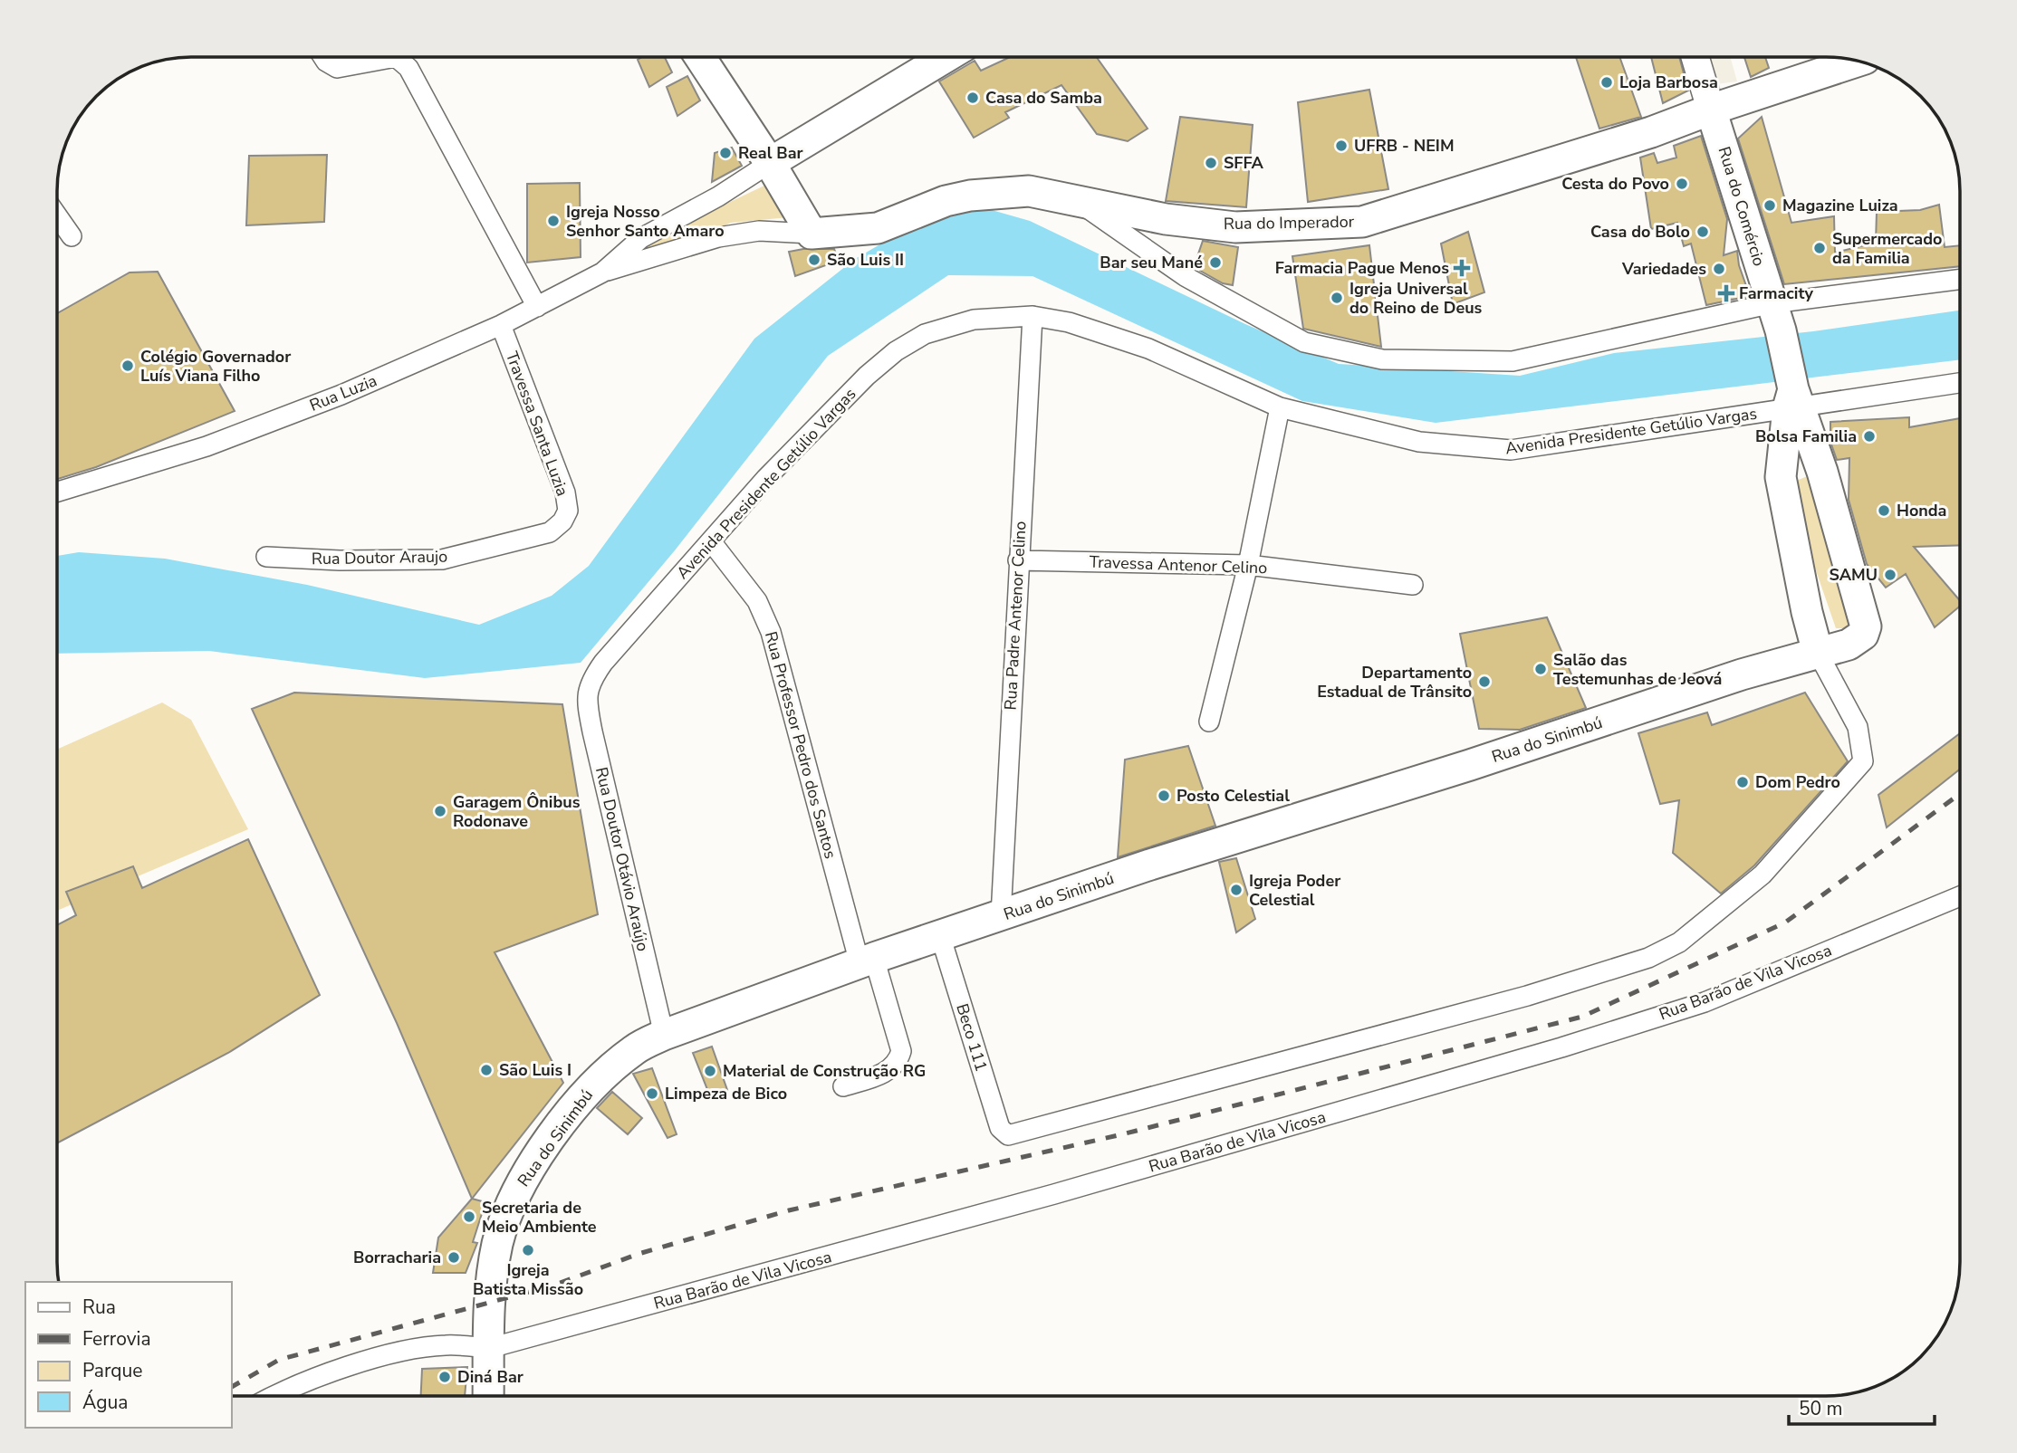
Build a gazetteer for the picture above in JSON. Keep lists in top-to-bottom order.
{
  "streets": {
    "main road": ["Rua do Comércio", "Rua do Imperador", "Rua do Sinimbú"],
    "street": [
      "Rua Luzia",
      "Travessa Santa Luzia",
      "Avenida Presidente Getúlio Vargas",
      "Rua Doutor Araujo",
      "Travessa Antenor Celino",
      "Rua Padre Antenor Celino",
      "Rua Professor Pedro dos Santos",
      "Rua Doutor Otávio Araújo",
      "Rua Barão de Vila Vicosa",
      "Beco 111"
    ]
  },
  "crossings": [
    ["Rua do Comércio", "Rua do Imperador"],
    ["Rua do Comércio", "Avenida Presidente Getúlio Vargas"],
    ["Rua do Comércio", "Rua do Sinimbú"],
    ["Rua do Imperador", "Rua Luzia"],
    ["Rua Luzia", "Travessa Santa Luzia"],
    ["Travessa Santa Luzia", "Rua Doutor Araujo"],
    ["Avenida Presidente Getúlio Vargas", "Rua Padre Antenor Celino"],
    ["Avenida Presidente Getúlio Vargas", "Rua do Sinimbú"],
    ["Avenida Presidente Getúlio Vargas", "Rua Professor Pedro dos Santos"],
    ["Avenida Presidente Getúlio Vargas", "Rua Doutor Otávio Araújo"],
    ["Travessa Antenor Celino", "Rua Padre Antenor Celino"],
    ["Rua Padre Antenor Celino", "Rua do Sinimbú"],
    ["Rua do Sinimbú", "Rua Professor Pedro dos Santos"],
    ["Rua do Sinimbú", "Rua Doutor Otávio Araújo"],
    ["Rua do Sinimbú", "Rua Barão de Vila Vicosa"],
    ["Rua do Sinimbú", "Beco 111"]
  ],
  "places": {
    "other": [
      "Loja Barbosa",
      "Casa do Samba",
      "UFRB - NEIM",
      "Real Bar",
      "SFFA",
      "Cesta do Povo",
      "Magazine Luiza",
      "Igreja Nosso Senhor Santo Amaro",
      "Casa do Bolo",
      "Supermercado da Familia",
      "São Luis II",
      "Bar seu Mané",
      "Variedades",
      "Igreja Universal do Reino de Deus",
      "Colégio Governador Luís Viana Filho",
      "Bolsa Familia",
      "Honda",
      "SAMU",
      "Salão das Testemunhas de Jeová",
      "Departamento Estadual de Trânsito",
      "Dom Pedro",
      "Posto Celestial",
      "Garagem Ônibus Rodonave",
      "Igreja Poder Celestial",
      "São Luis I",
      "Material de Construção RG",
      "Limpeza de Bico",
      "Secretaria de Meio Ambiente",
      "Igreja Batista Missão",
      "Borracharia",
      "Diná Bar"
    ],
    "health": ["Farmacia Pague Menos", "Farmacity"]
  },
  "legend": [
    "Rua",
    "Ferrovia",
    "Parque",
    "Água"
  ],
  "scale_bar": "50 m"
}
